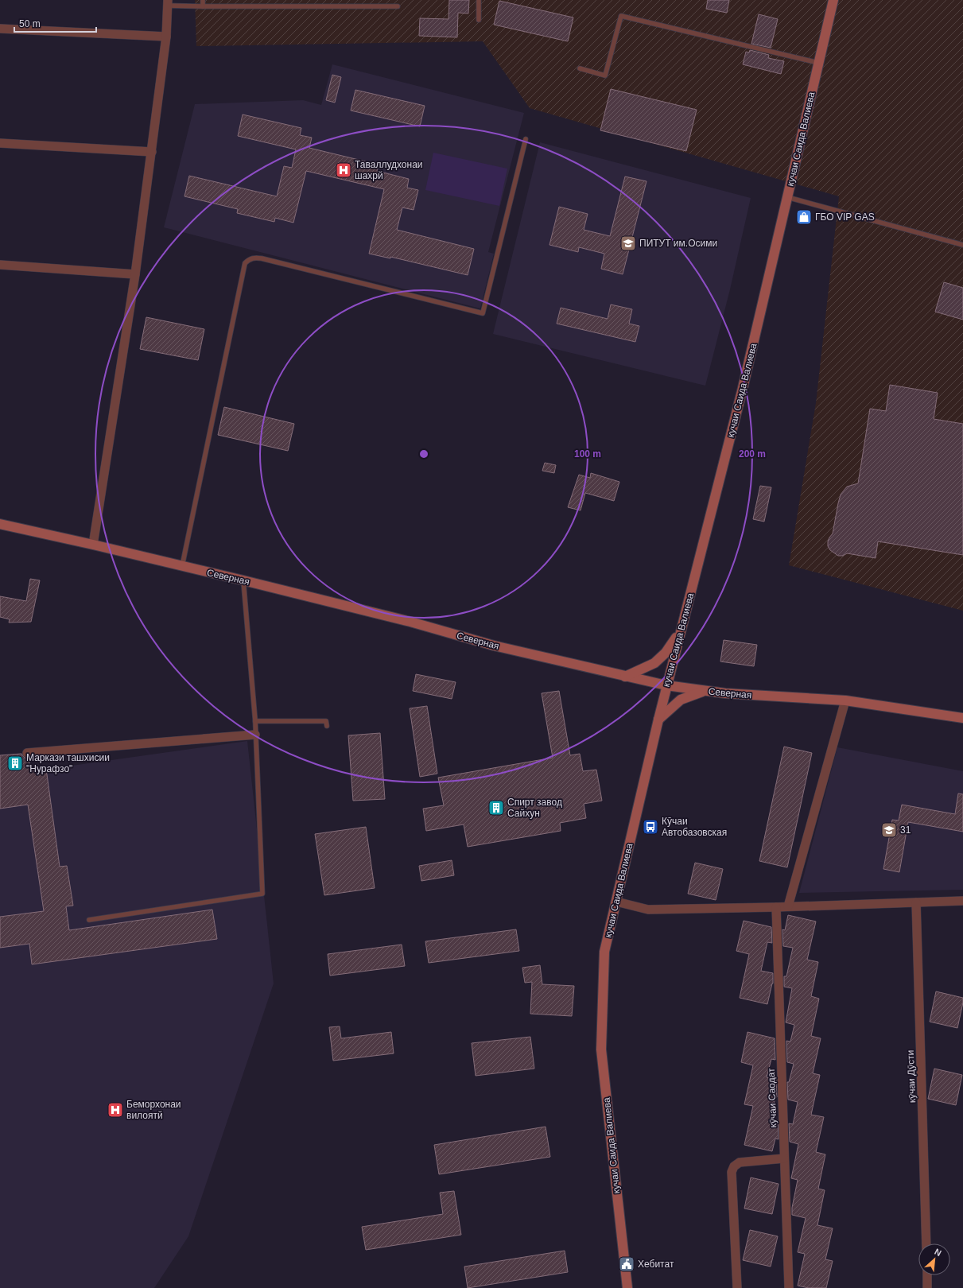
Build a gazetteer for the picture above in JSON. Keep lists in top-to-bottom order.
{
  "streets": {
    "street": [
      "кучаи Саида Валиева",
      "Северная",
      "кӯчаи Дӯсти",
      "кӯчаи Саодат"
    ]
  },
  "crossings": [
    ["кучаи Саида Валиева", "Северная"]
  ],
  "places": {
    "hospital": ["Таваллудхонаи шахрй", "Беморхонаи вилоятй"],
    "shop": ["ГБО VIP GAS"],
    "school or university": ["ПИТУТ им.Осими", "31"],
    "building": ["Маркази ташхисии \"Нурафзо\"", "Спирт завод Сайхун"],
    "bus stop": ["Кӯчаи Автобазовская"],
    "public building": ["Хебитат"]
  },
  "scale_bar": "50 m",
  "north": "top right",
  "rings": ["100 m", "200 m"]
}
